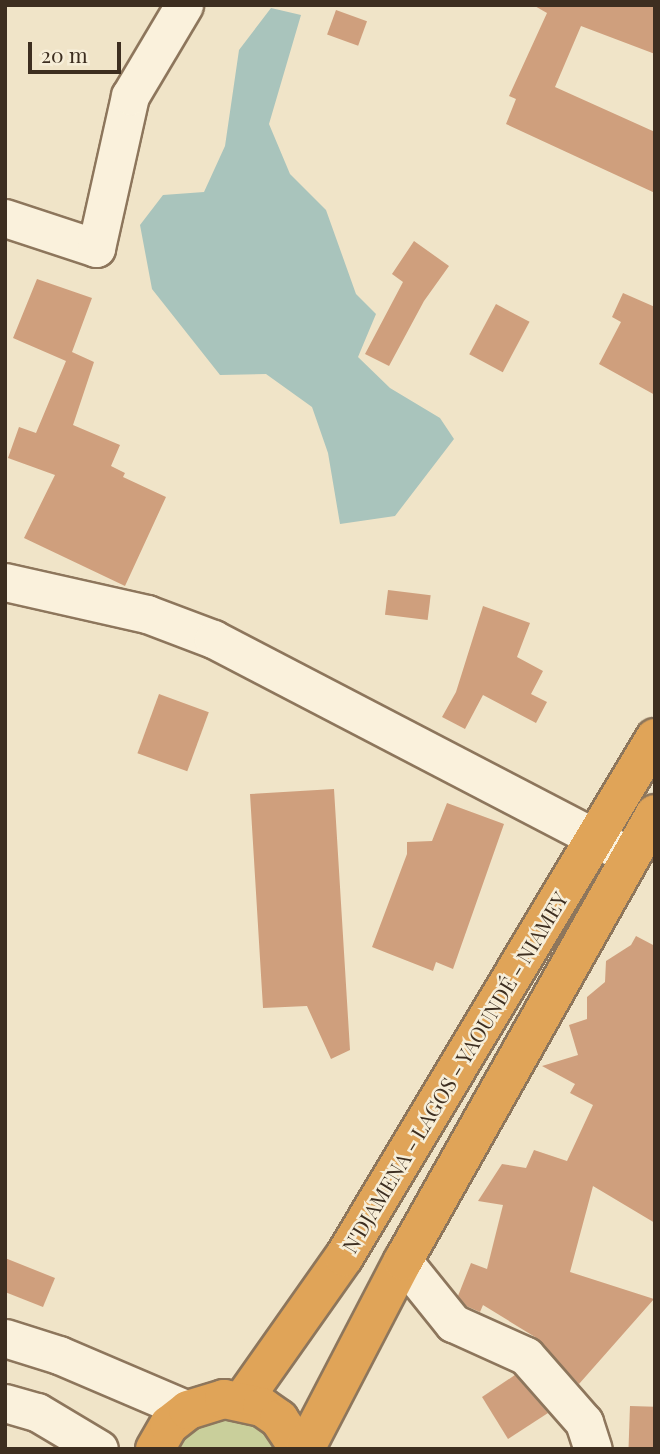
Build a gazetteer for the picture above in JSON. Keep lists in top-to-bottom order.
{
  "streets": {
    "highway": ["N'DJAMENA - LAGOS - YAOUNDÉ - NIAMEY"]
  },
  "scale_bar": "20 m"
}
